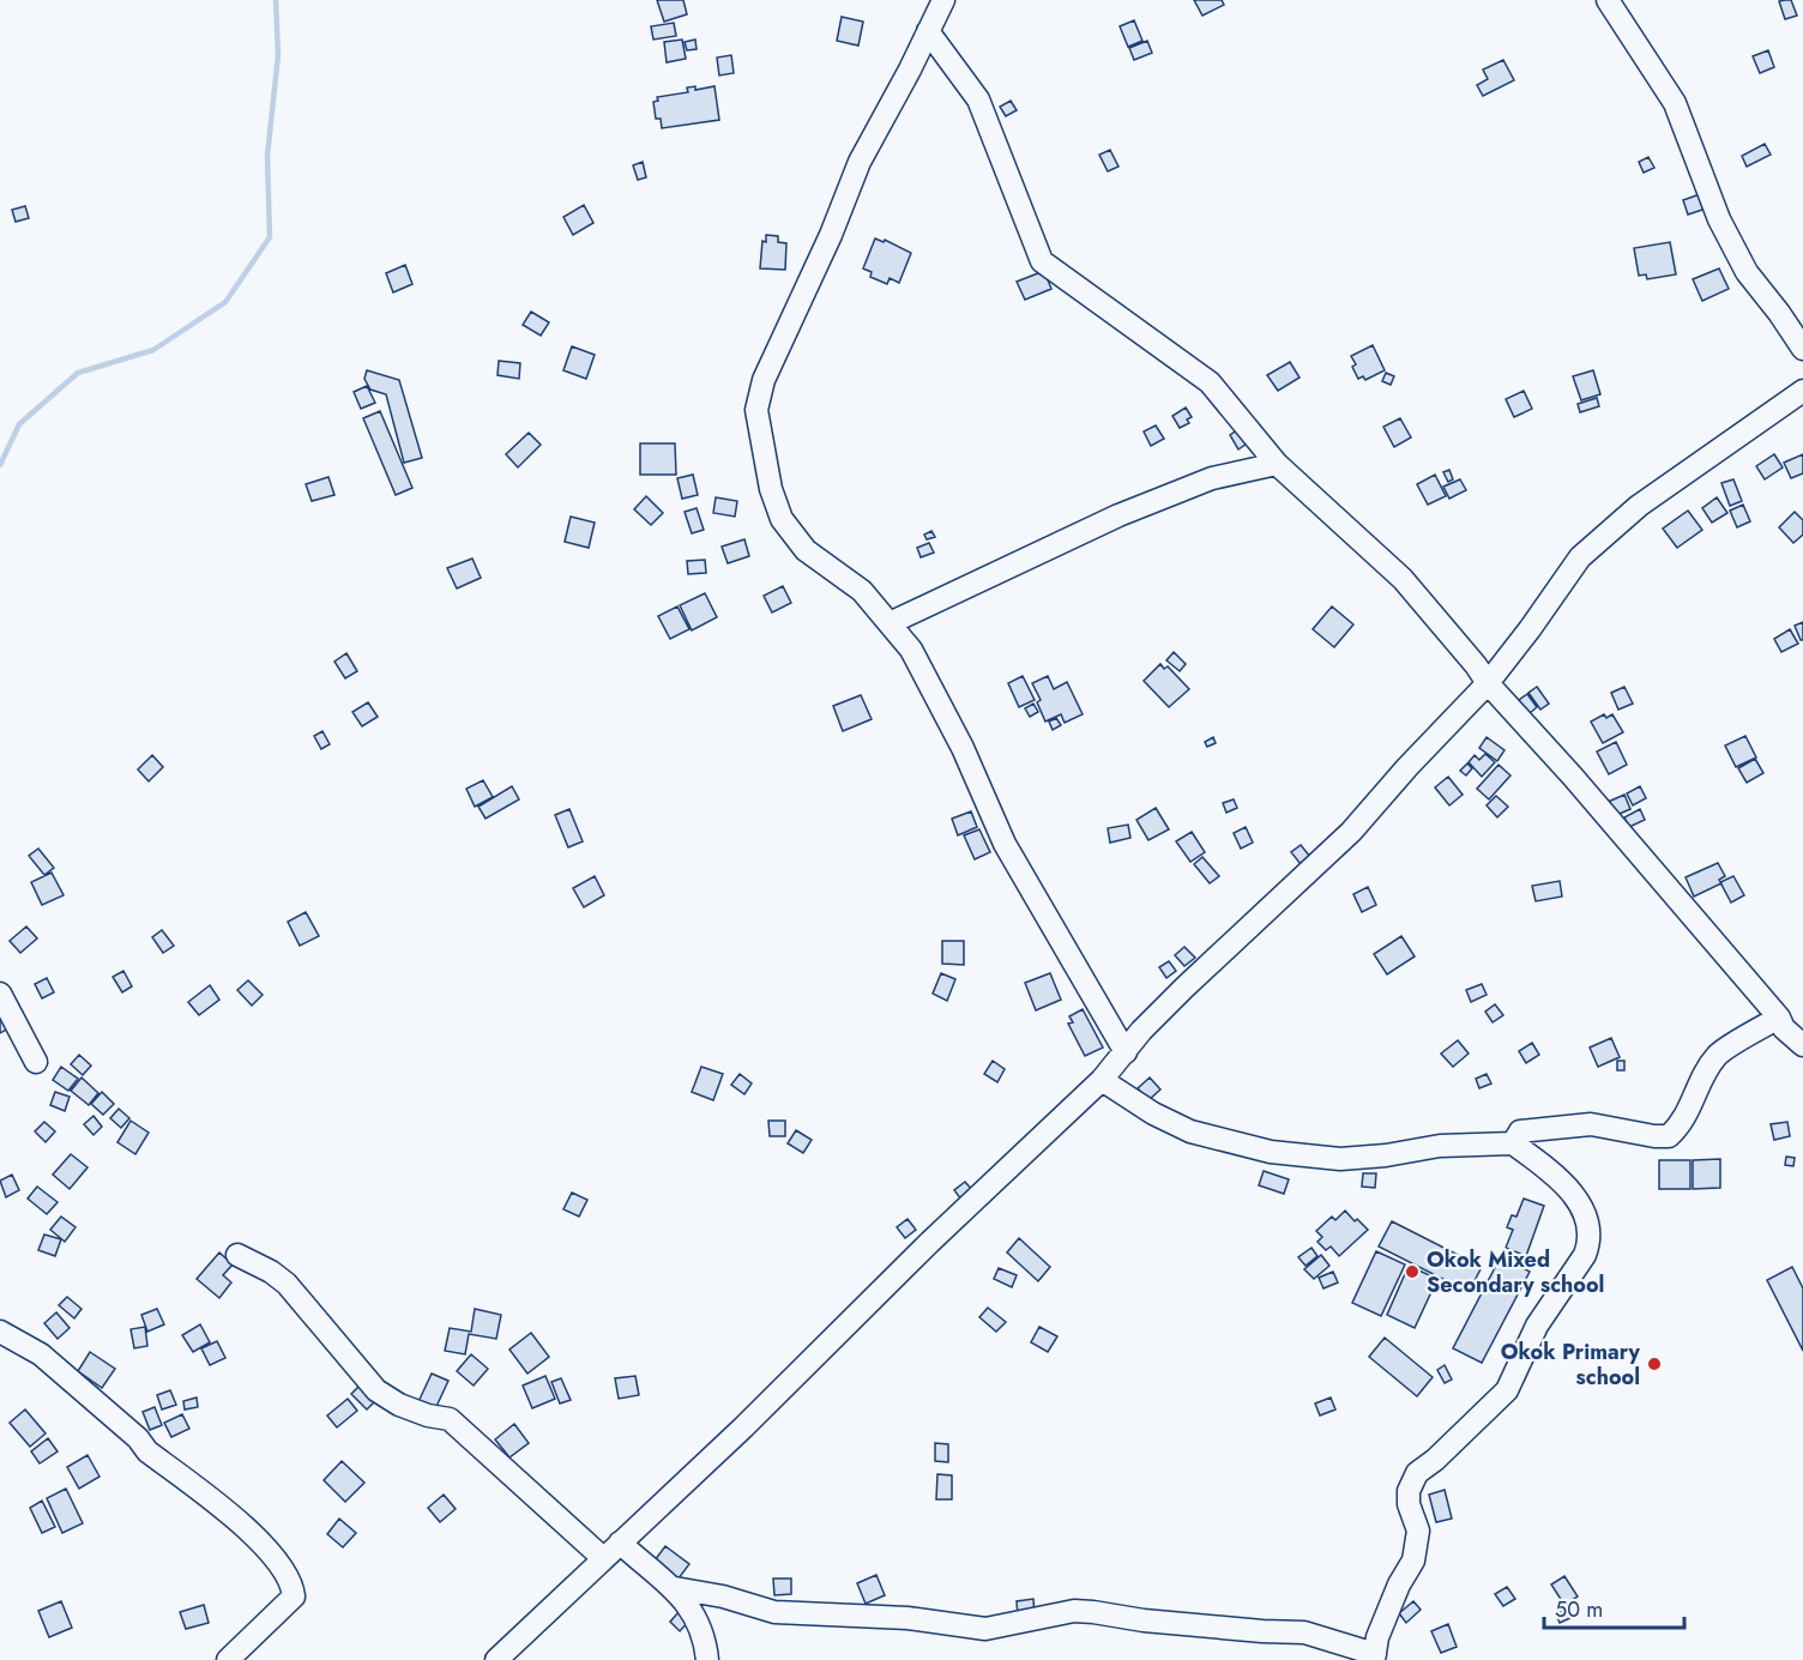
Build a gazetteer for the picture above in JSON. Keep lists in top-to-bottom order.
{
  "places": ["Okok Mixed Secondary school", "Okok Primary school"],
  "scale_bar": "50 m"
}
